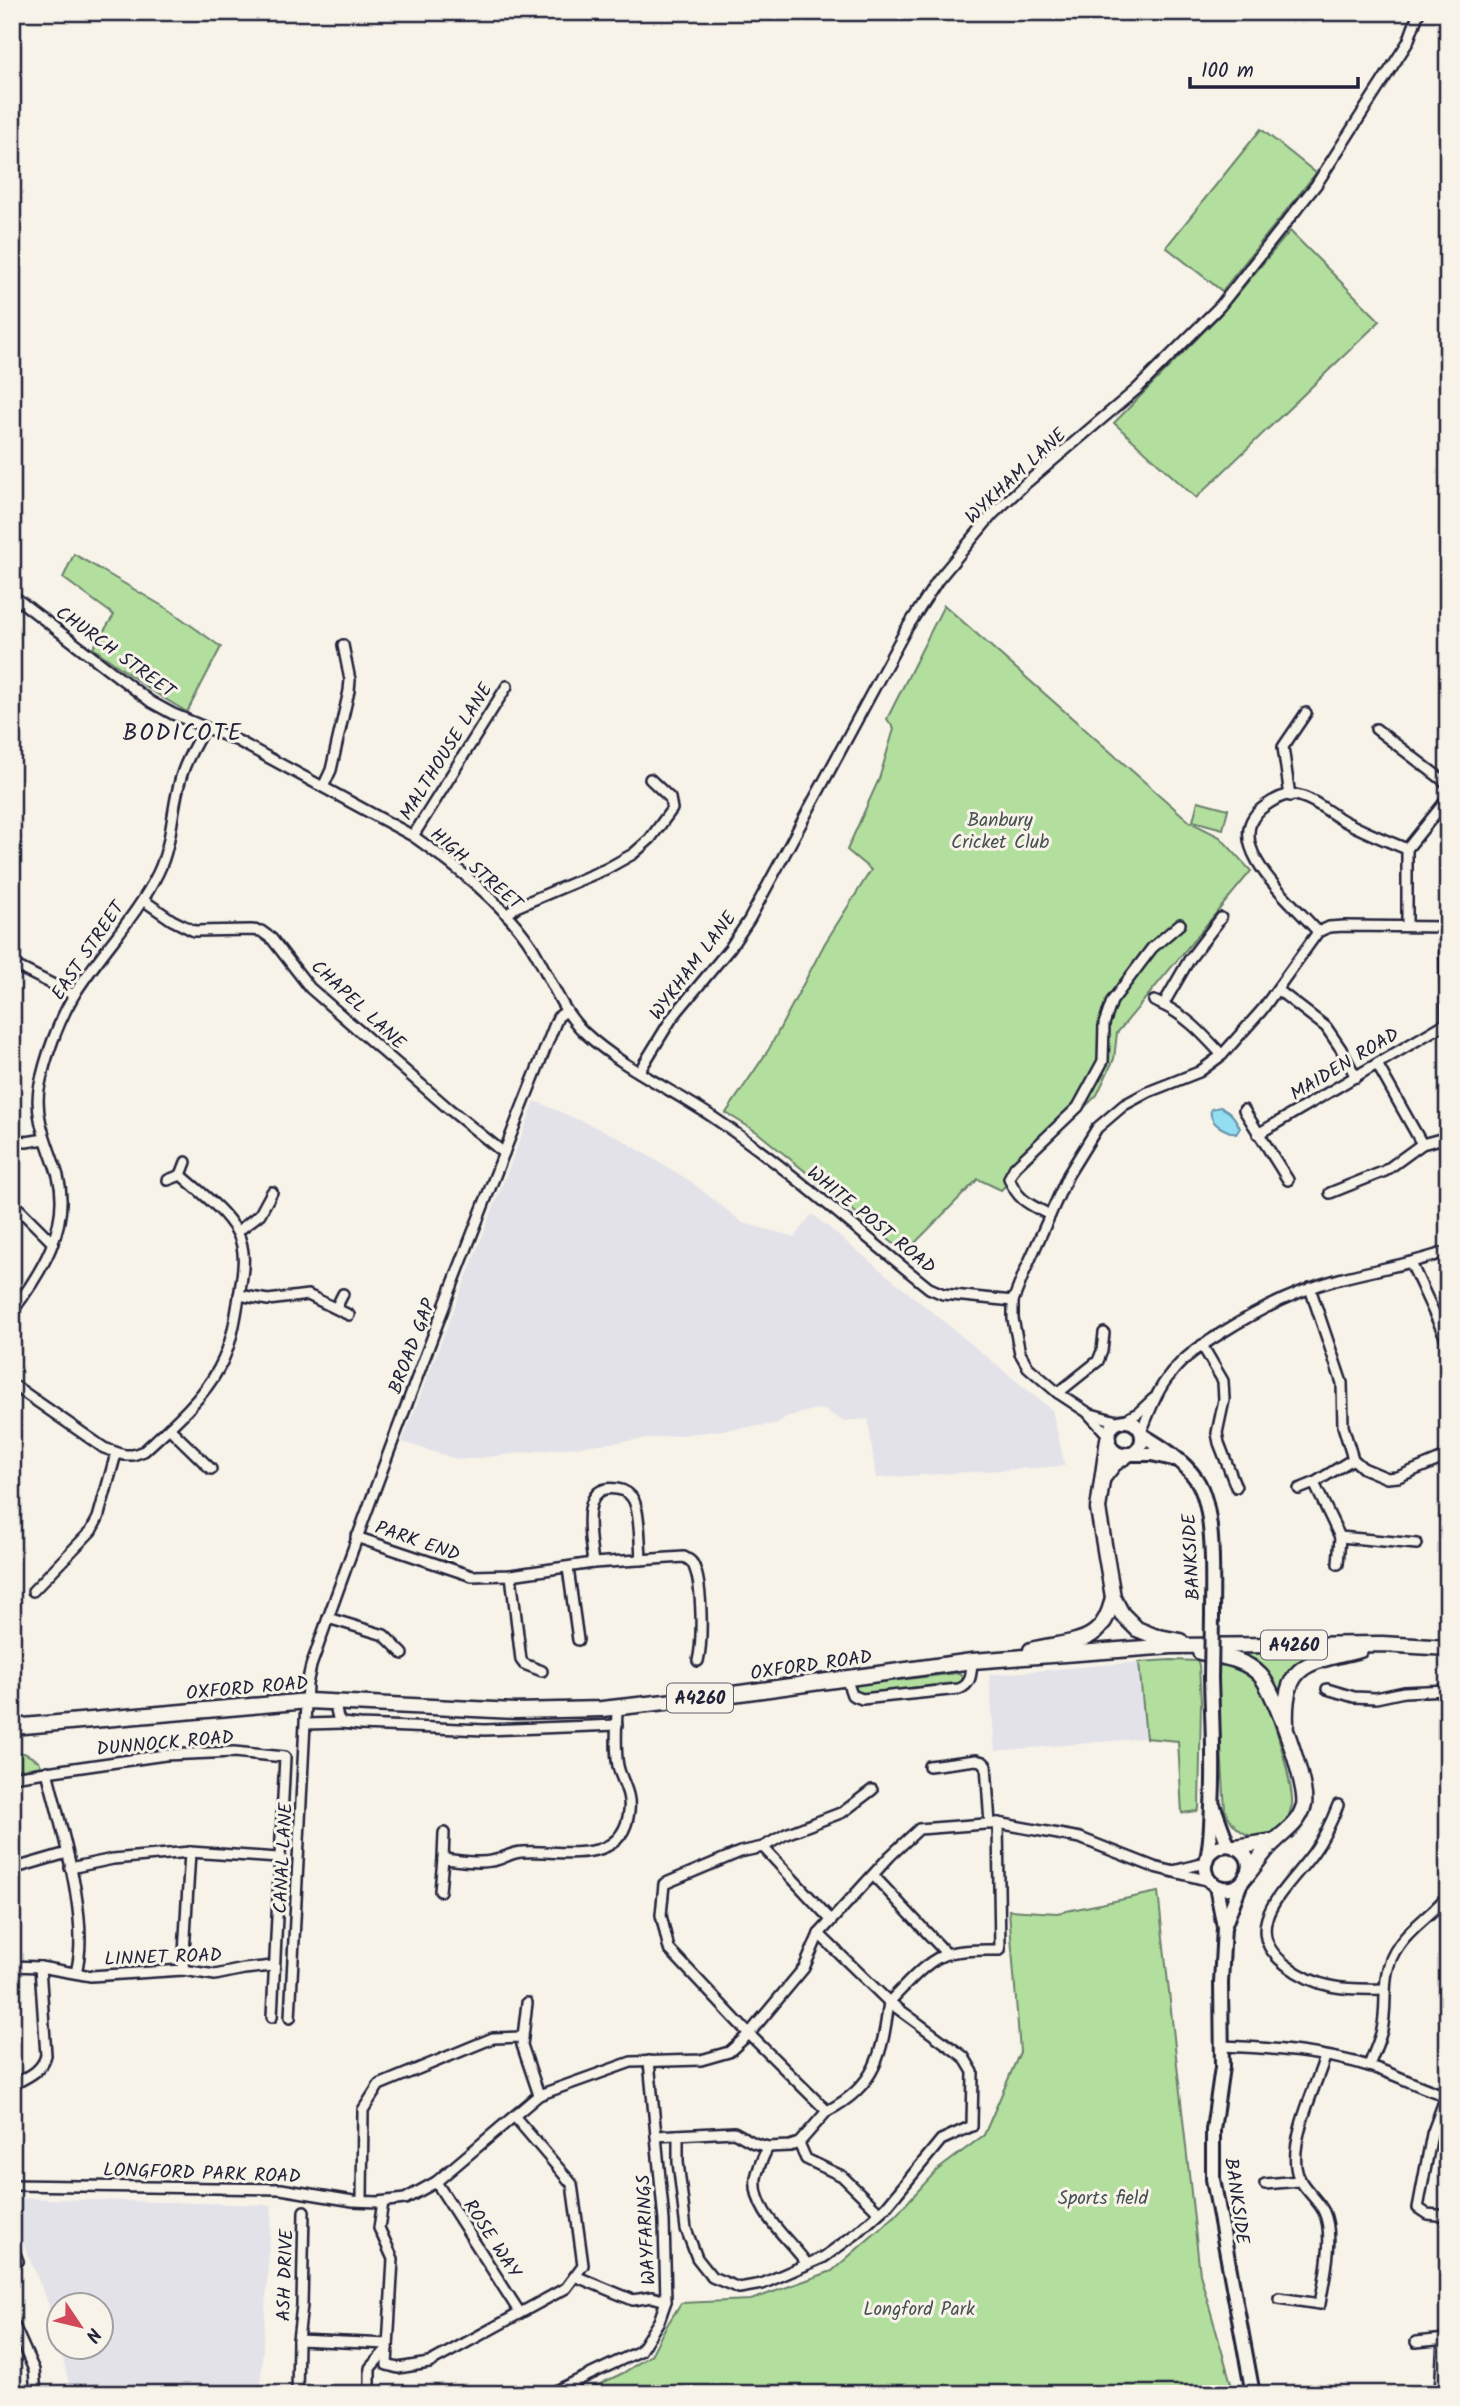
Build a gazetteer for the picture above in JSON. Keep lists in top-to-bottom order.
{
  "streets": {
    "main road": ["A4260", "OXFORD ROAD"],
    "street": [
      "WYKHAM LANE",
      "CHURCH STREET",
      "MALTHOUSE LANE",
      "HIGH STREET",
      "EAST STREET",
      "CHAPEL LANE",
      "MAIDEN ROAD",
      "WHITE POST ROAD",
      "BROAD GAP",
      "PARK END",
      "BANKSIDE",
      "DUNNOCK ROAD",
      "CANAL LANE",
      "LINNET ROAD",
      "LONGFORD PARK ROAD",
      "WAYFARINGS",
      "ROSE WAY",
      "ASH DRIVE"
    ]
  },
  "crossings": [
    ["WYKHAM LANE", "HIGH STREET"],
    ["WYKHAM LANE", "WHITE POST ROAD"],
    ["CHURCH STREET", "HIGH STREET"],
    ["CHURCH STREET", "EAST STREET"],
    ["MALTHOUSE LANE", "HIGH STREET"],
    ["HIGH STREET", "EAST STREET"],
    ["HIGH STREET", "WHITE POST ROAD"],
    ["HIGH STREET", "BROAD GAP"],
    ["EAST STREET", "CHAPEL LANE"],
    ["CHAPEL LANE", "BROAD GAP"],
    ["BROAD GAP", "PARK END"],
    ["BROAD GAP", "OXFORD ROAD"],
    ["BROAD GAP", "CANAL LANE"],
    ["BANKSIDE", "LONGFORD PARK ROAD"],
    ["OXFORD ROAD", "CANAL LANE"],
    ["LONGFORD PARK ROAD", "WAYFARINGS"],
    ["LONGFORD PARK ROAD", "ROSE WAY"]
  ],
  "districts": ["BODICOTE"],
  "parks": ["Banbury Cricket Club", "Sports field", "Longford Park"],
  "scale_bar": "100 m",
  "north": "bottom right"
}
